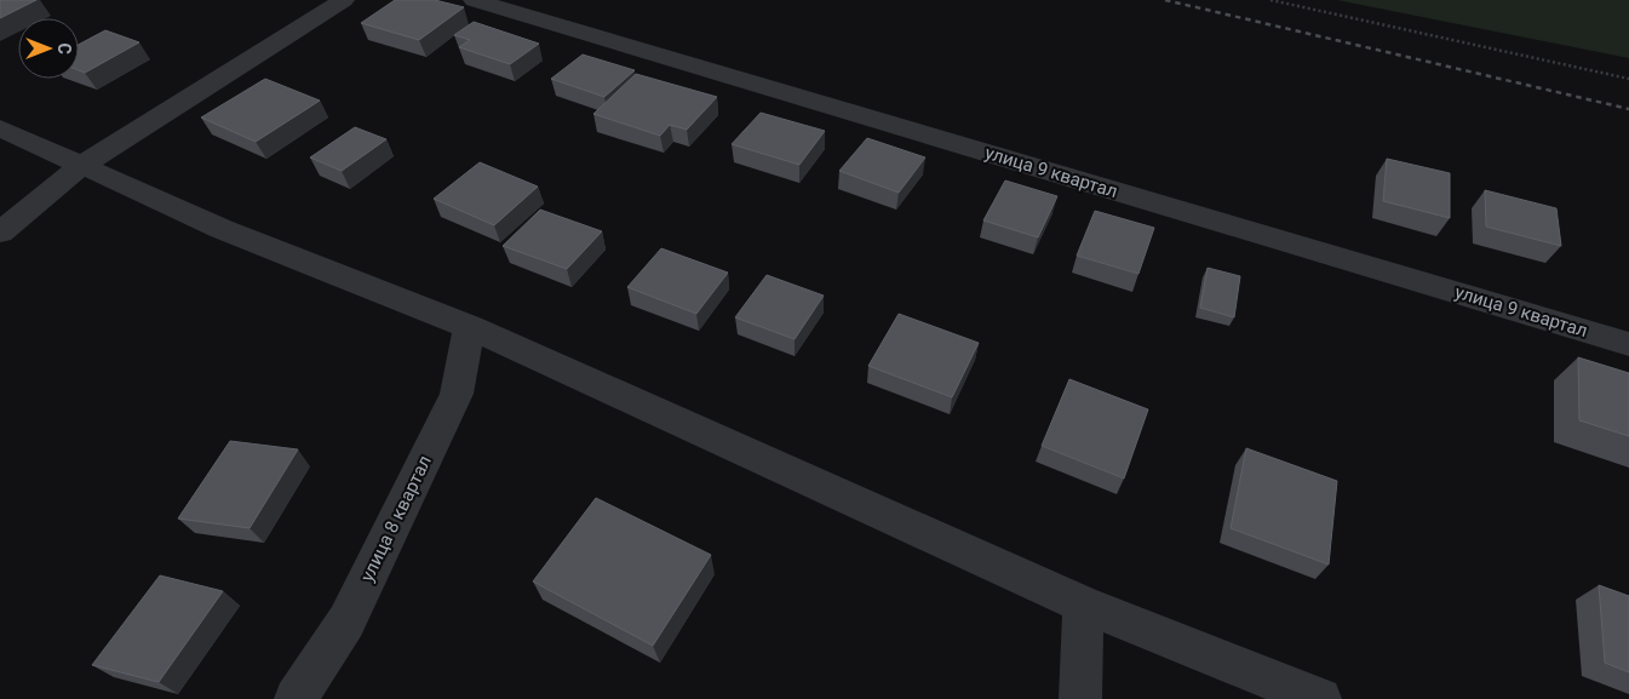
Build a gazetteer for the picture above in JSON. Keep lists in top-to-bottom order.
{
  "streets": {
    "street": ["улица 9 квартал", "улица 8 квартал"]
  },
  "north": "right"
}
